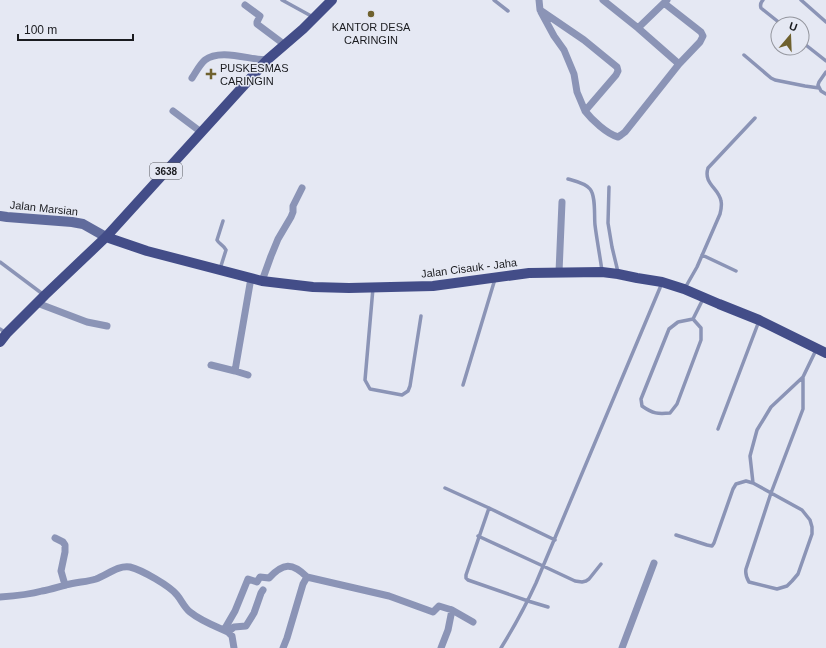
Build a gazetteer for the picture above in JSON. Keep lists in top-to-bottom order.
{
  "streets": {
    "main road": ["3638", "Jalan Cisauk - Jaha"],
    "street": ["Jalan Marsian"]
  },
  "crossings": [
    ["3638", "Jalan Marsian"],
    ["3638", "Jalan Cisauk - Jaha"],
    ["Jalan Marsian", "Jalan Cisauk - Jaha"]
  ],
  "places": {
    "other": ["KANTOR DESA CARINGIN"],
    "health": ["PUSKESMAS CARINGIN"]
  },
  "scale_bar": "100 m",
  "north": "top"
}
